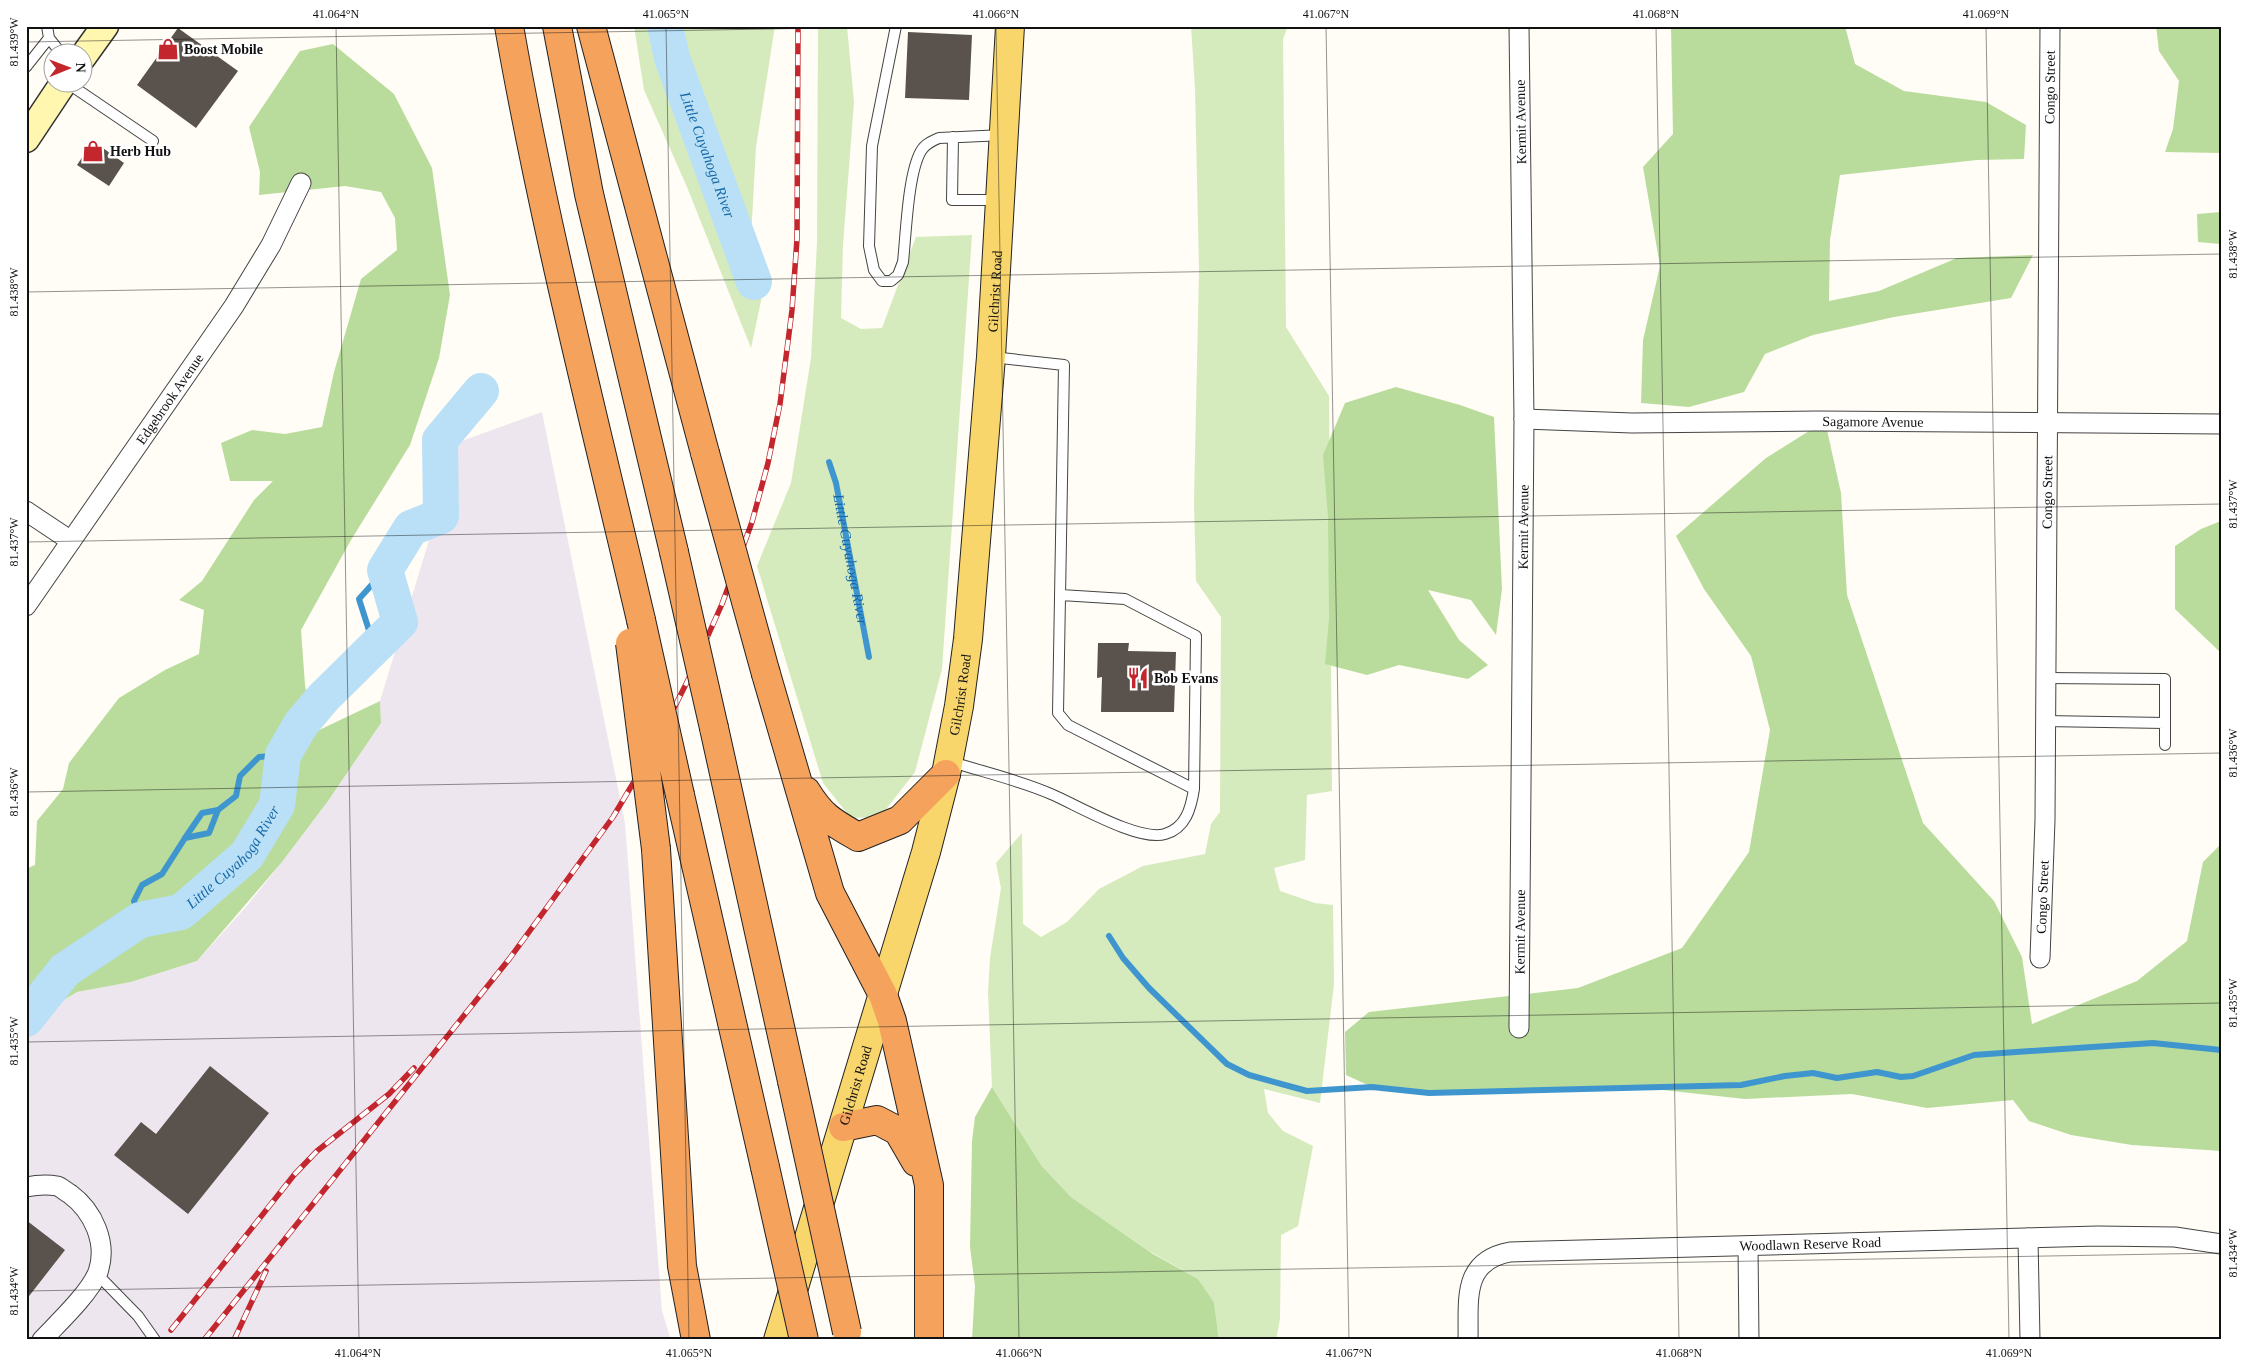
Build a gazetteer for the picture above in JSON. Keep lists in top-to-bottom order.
{
  "streets": {
    "main road": ["Gilchrist Road"],
    "street": [
      "Congo Street",
      "Kermit Avenue",
      "Edgebrook Avenue",
      "Sagamore Avenue",
      "Woodlawn Reserve Road"
    ]
  },
  "crossings": [
    ["Congo Street", "Sagamore Avenue"],
    ["Kermit Avenue", "Sagamore Avenue"]
  ],
  "water": ["Little Cuyahoga River"],
  "places": {
    "shop": ["Boost Mobile", "Herb Hub"],
    "restaurant": ["Bob Evans"]
  },
  "north": "right",
  "coordinates": [
    "41.064°N",
    "41.065°N",
    "41.066°N",
    "41.067°N",
    "41.068°N",
    "41.069°N",
    "81.439°W",
    "81.438°W",
    "81.437°W",
    "81.436°W",
    "81.435°W",
    "81.434°W"
  ]
}
